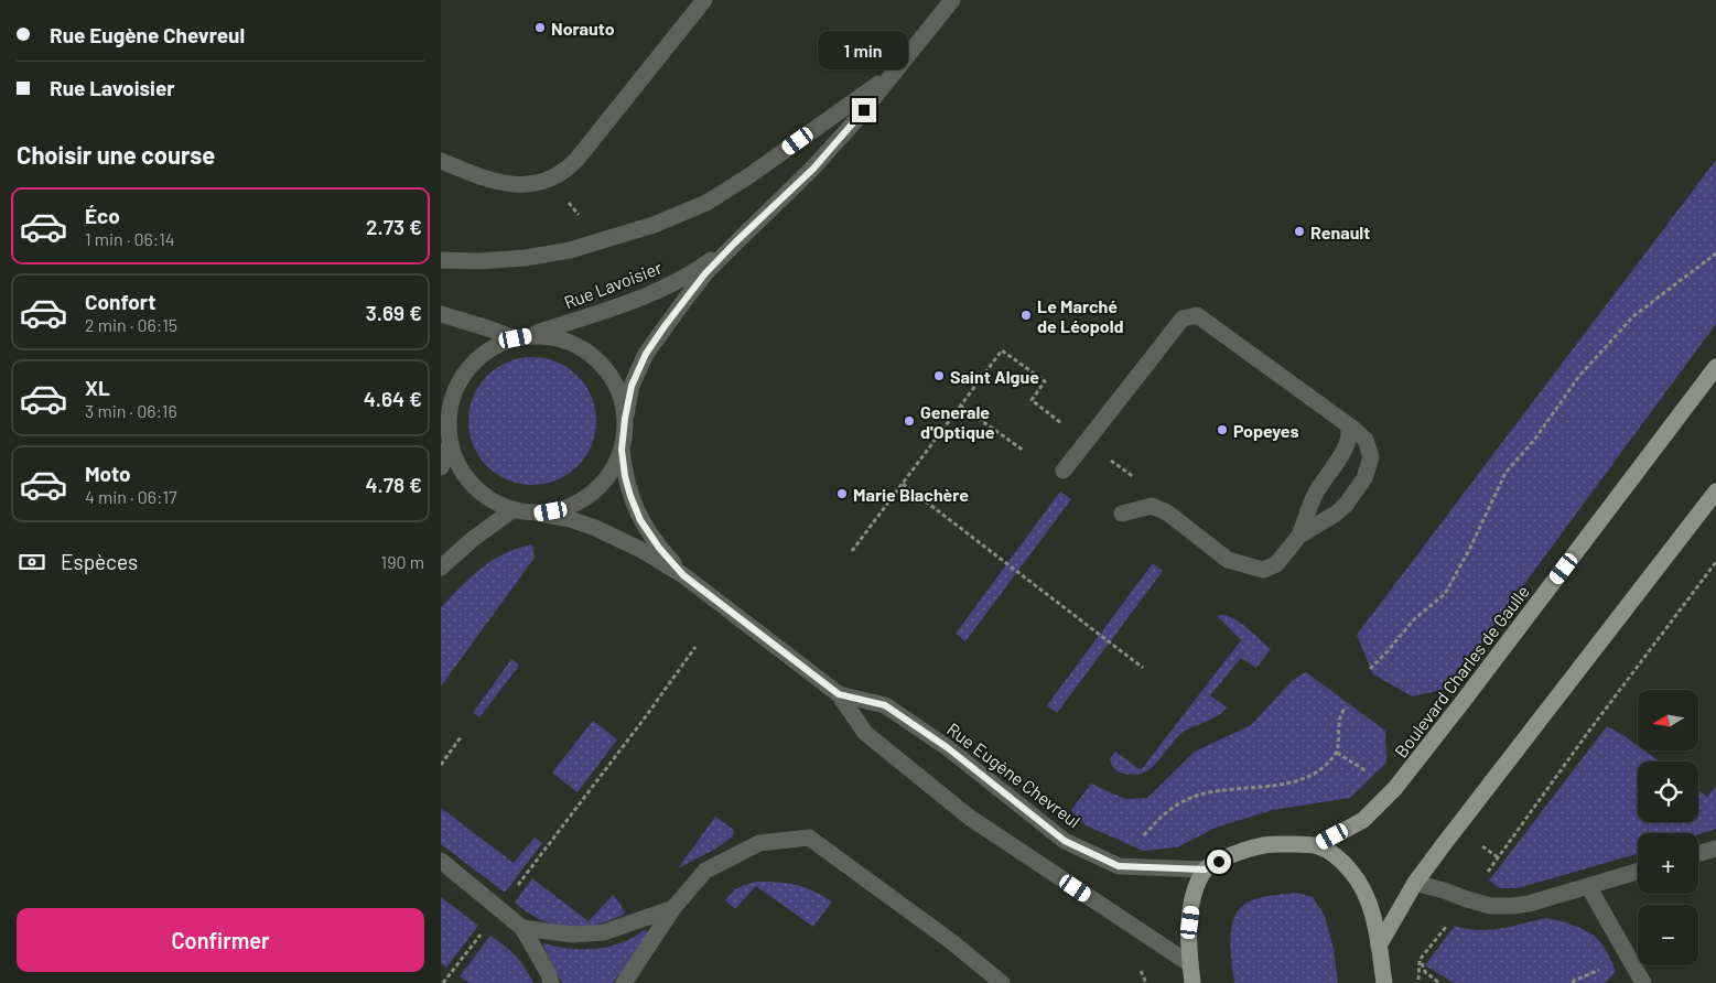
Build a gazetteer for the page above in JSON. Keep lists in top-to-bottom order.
{
  "streets": {
    "main road": ["Boulevard Charles de Gaulle"],
    "street": ["Rue Lavoisier", "Rue Eugène Chevreul"]
  },
  "crossings": [
    ["Rue Lavoisier", "Rue Eugène Chevreul"]
  ],
  "places": [
    "Norauto",
    "Renault",
    "Le Marché de Léopold",
    "Saint Algue",
    "Generale d'Optique",
    "Popeyes",
    "Marie Blachère"
  ],
  "north": "left",
  "page": {
    "banner": ["Rue Eugène Chevreul", "Rue Lavoisier"],
    "bubble": "1 min",
    "heading": "Choisir une course",
    "list": [
      {
        "name": "Éco",
        "note": "1 min · 06:14",
        "value": "2.73 €"
      },
      {
        "name": "Confort",
        "note": "2 min · 06:15",
        "value": "3.69 €"
      },
      {
        "name": "XL",
        "note": "3 min · 06:16",
        "value": "4.64 €"
      },
      {
        "name": "Moto",
        "note": "4 min · 06:17",
        "value": "4.78 €"
      }
    ],
    "pay": ["Espèces", "190 m"],
    "map_buttons": ["+", "−"],
    "buttons": "Confirmer"
  }
}
